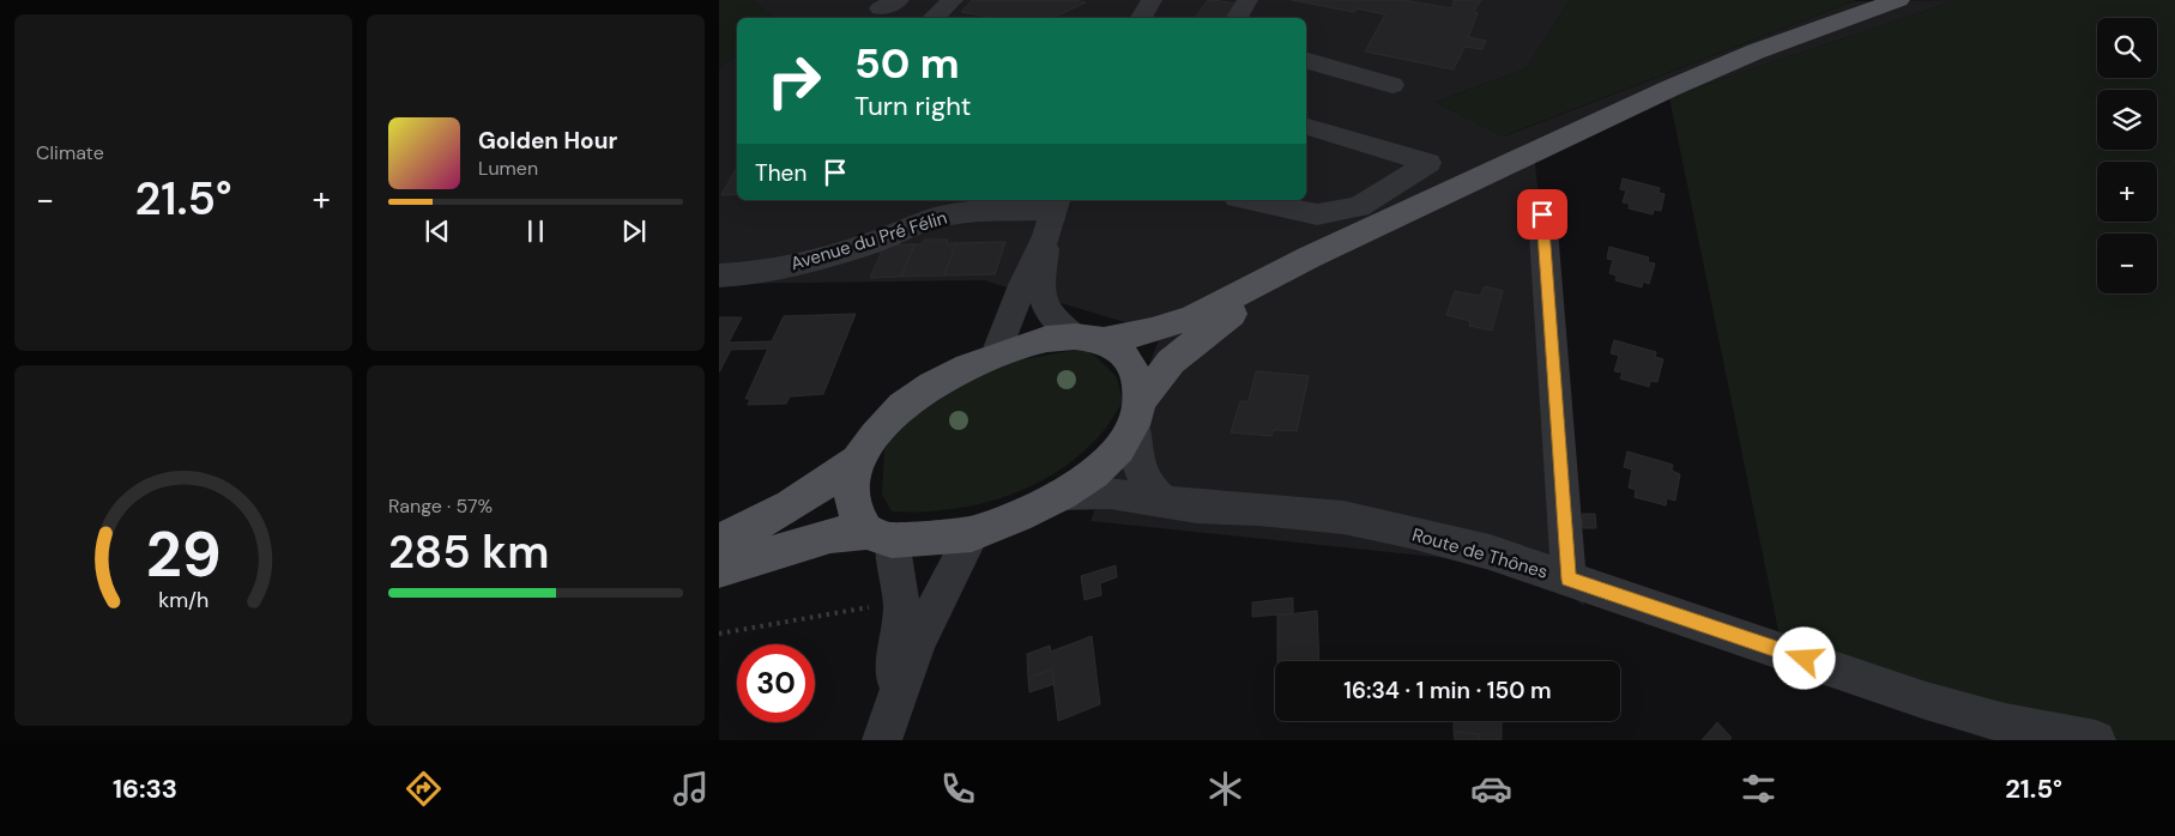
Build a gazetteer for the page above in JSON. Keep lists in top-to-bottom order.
{
  "streets": {
    "street": ["Avenue du Pré Félin", "Route de Thônes"]
  },
  "page": {
    "tile": [
      "Climate",
      ["Range · 57%", "285 km"]
    ],
    "map_buttons": ["+", "−"],
    "turn": ["50 m", "Turn right"],
    "song": ["Golden Hour", "Lumen"],
    "then": "Then",
    "heat": ["−", "21.5°", "+"],
    "limit": "30",
    "trip": "16:34 · 1 min · 150 m",
    "tabs": ["16:33", "21.5°"],
    "gauge": ["29", "km/h"]
  }
}
